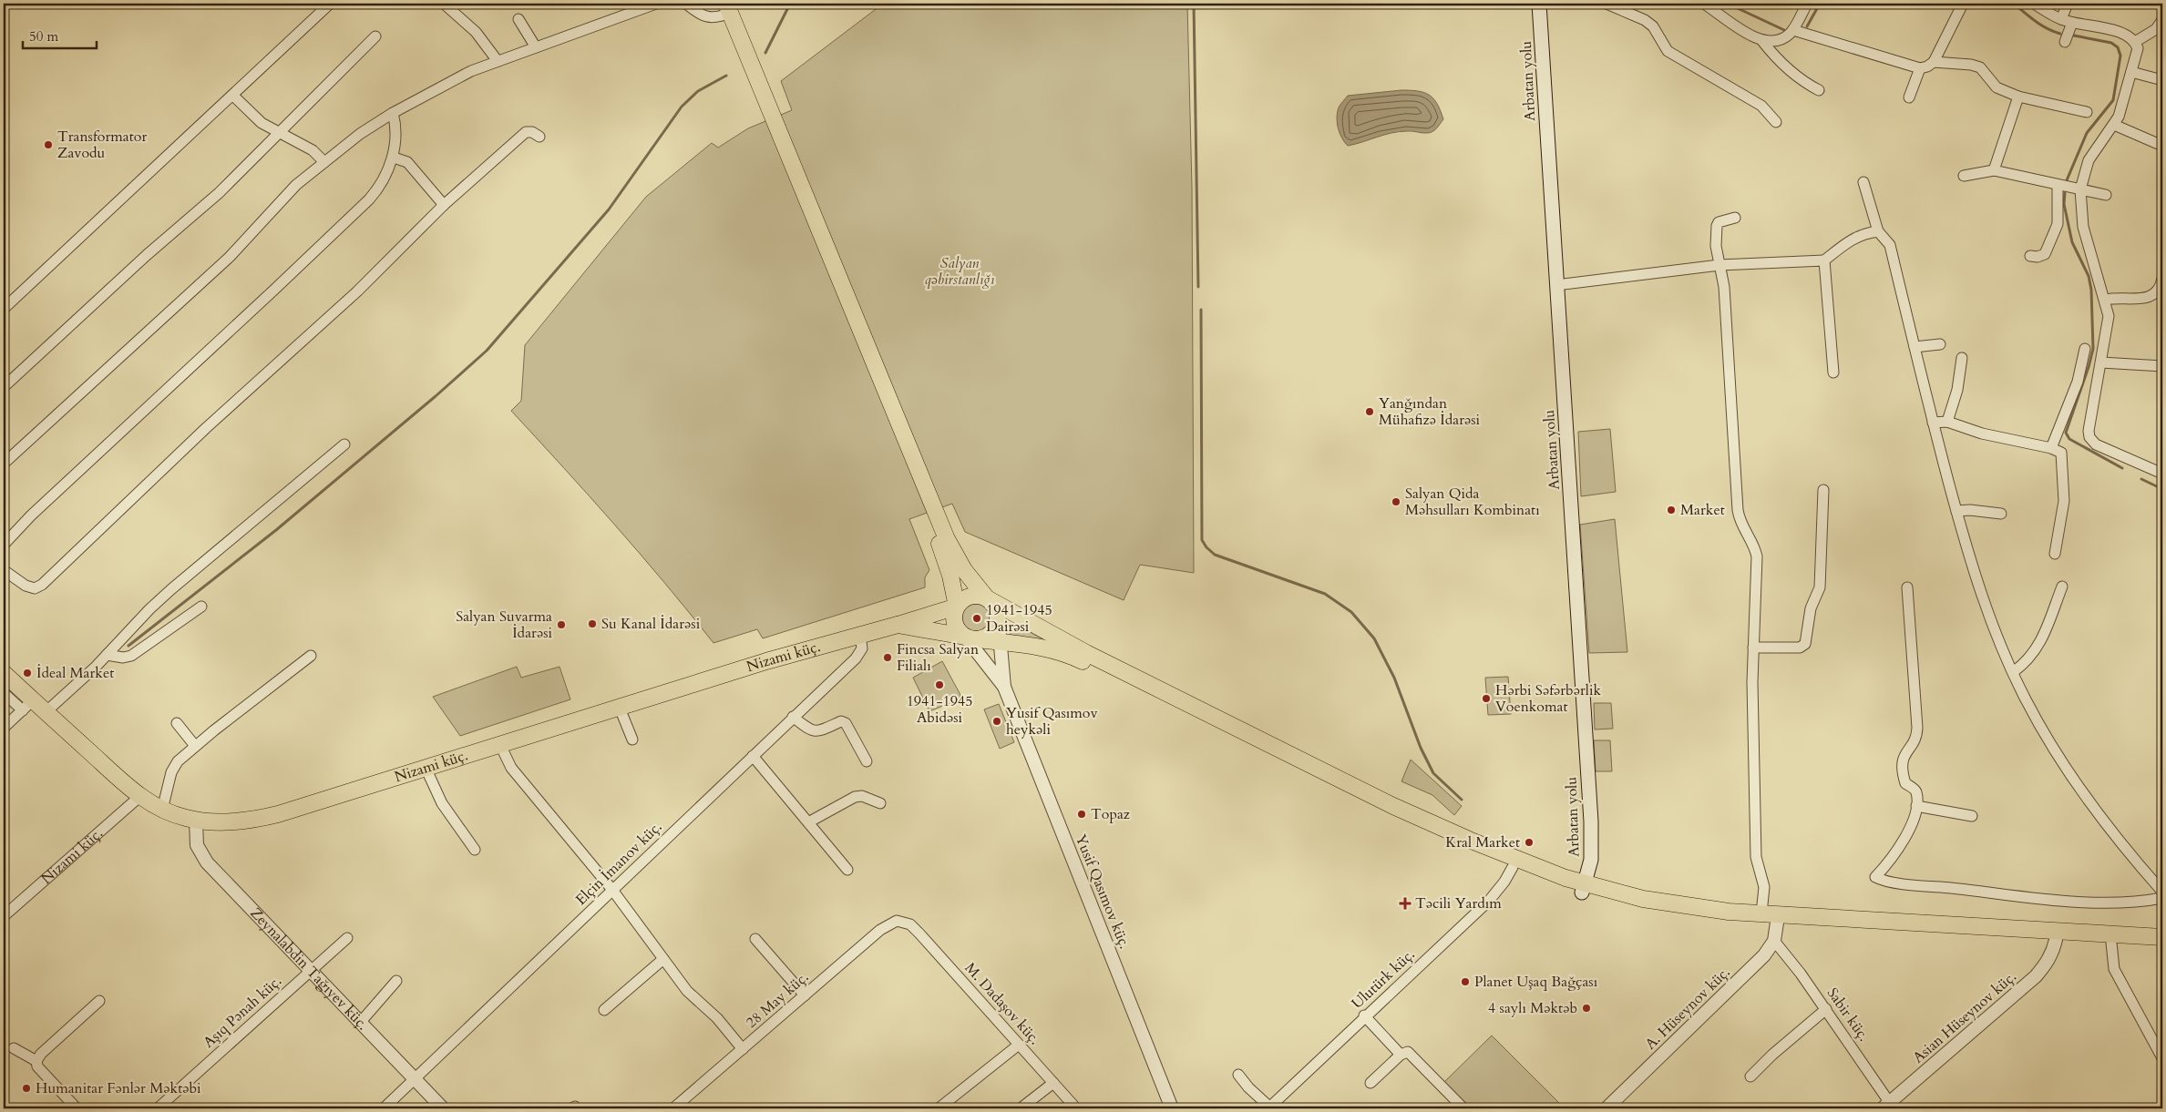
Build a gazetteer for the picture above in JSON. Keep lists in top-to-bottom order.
{
  "streets": {
    "main road": ["Arbatan yolu", "Nizami küç."],
    "street": [
      "Elçin İmanov küç.",
      "Yusif Qasımov küç.",
      "Zeynalabdin Tağıyev küç.",
      "Ulutürk küç.",
      "28 May küç.",
      "M. Dadaşov küç.",
      "A. Hüseynov küç.",
      "Aşıq Pənah küç.",
      "Sabir küç.",
      "Asian Hüseynov küç."
    ]
  },
  "crossings": [
    ["Nizami küç.", "Elçin İmanov küç."],
    ["Nizami küç.", "Zeynalabdin Tağıyev küç."],
    ["Elçin İmanov küç.", "Zeynalabdin Tağıyev küç."],
    ["Zeynalabdin Tağıyev küç.", "Aşıq Pənah küç."],
    ["28 May küç.", "M. Dadaşov küç."],
    ["A. Hüseynov küç.", "Sabir küç."],
    ["Sabir küç.", "Asian Hüseynov küç."]
  ],
  "parks": ["Salyan qəbirstanlığı"],
  "places": {
    "other": [
      "Transformator Zavodu",
      "Yanğından Mühafizə İdarəsi",
      "Salyan Qida Məhsulları Kombinatı",
      "Market",
      "1941-1945 Dairəsi",
      "Su Kanal İdarəsi",
      "Salyan Suvarma İdarəsi",
      "Fincsa Salyan Filialı",
      "İdeal Market",
      "1941-1945 Abidəsi",
      "Hərbi Səfərbərlik Voenkomat",
      "Yusif Qasımov heykəli",
      "Topaz",
      "Kral Market",
      "Planet Uşaq Bağçası",
      "4 saylı Məktəb",
      "Humanitar Fənlər Məktəbi"
    ],
    "health": ["Təcili Yardım"]
  },
  "scale_bar": "50 m"
}
